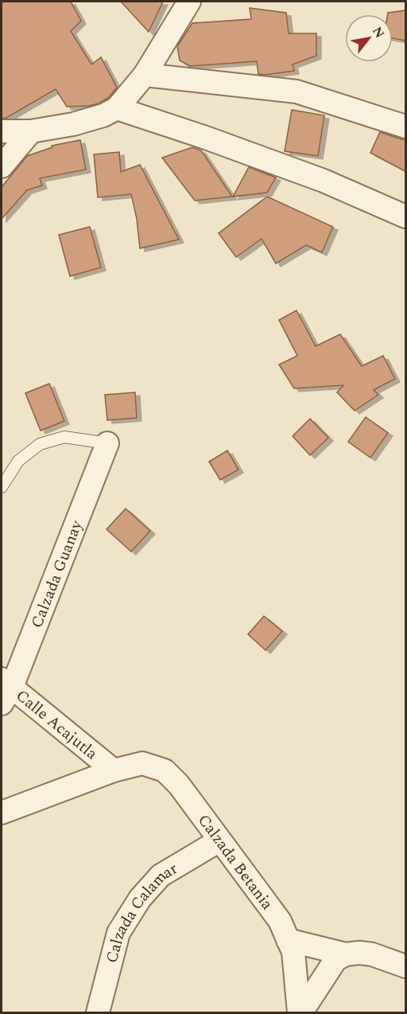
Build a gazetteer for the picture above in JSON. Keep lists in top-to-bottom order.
{
  "streets": {
    "street": [
      "Calzada Guanay",
      "Calle Acajutla",
      "Calzada Betania",
      "Calzada Calamar"
    ]
  },
  "crossings": [
    ["Calzada Guanay", "Calle Acajutla"],
    ["Calle Acajutla", "Calzada Betania"],
    ["Calzada Betania", "Calzada Calamar"]
  ],
  "north": "top right"
}
